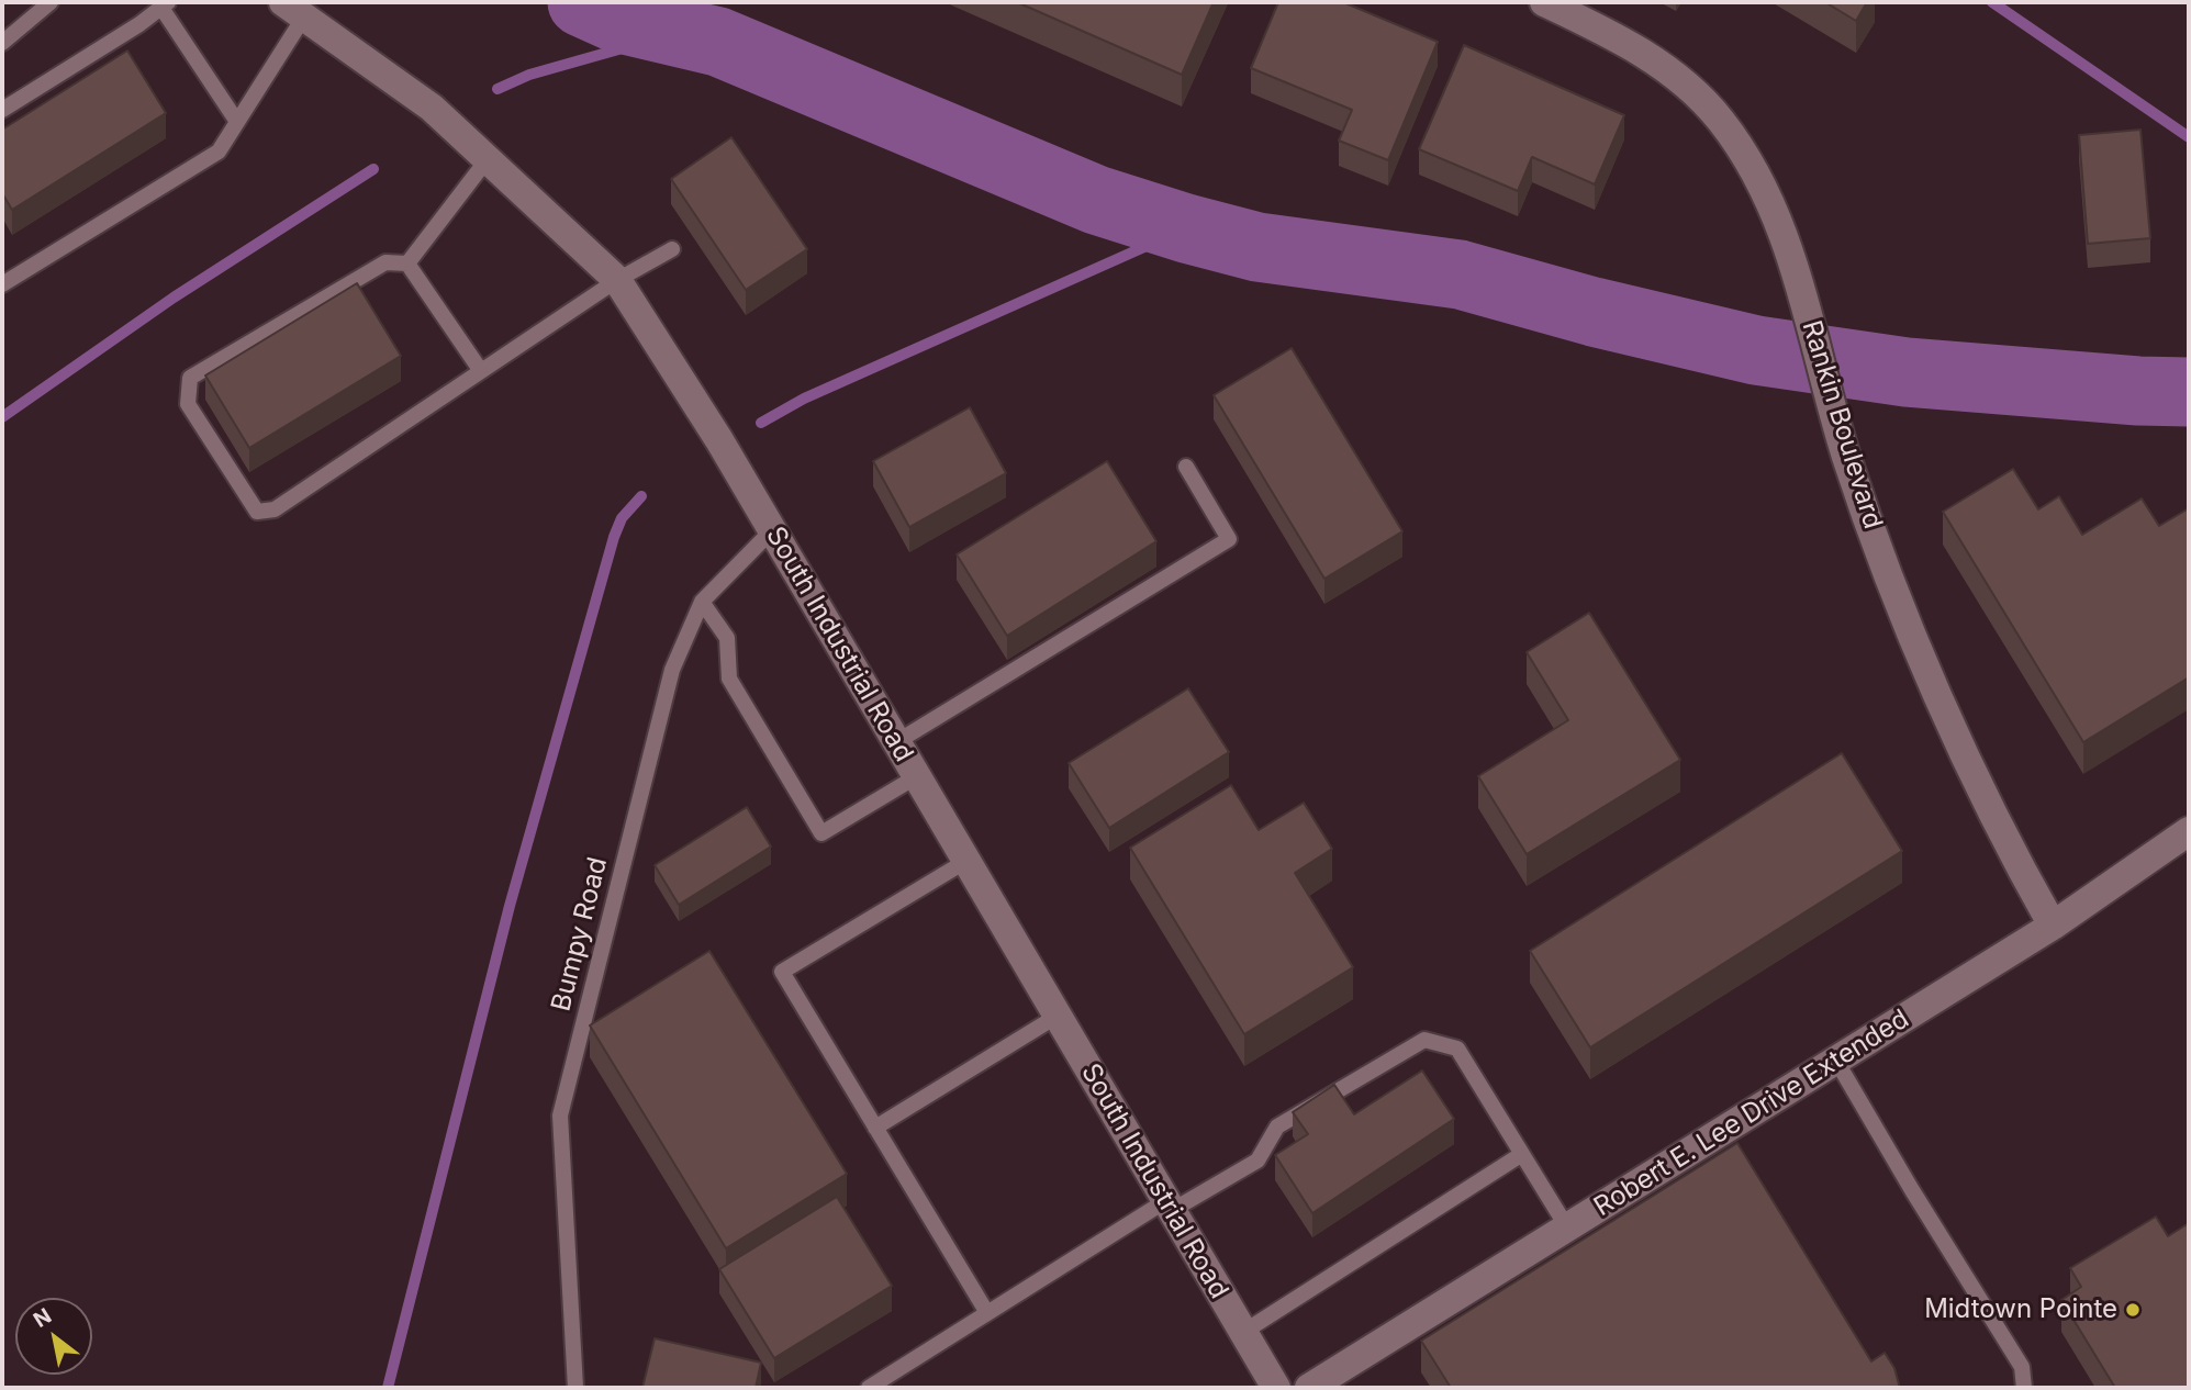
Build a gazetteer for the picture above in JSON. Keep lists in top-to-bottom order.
{
  "streets": {
    "street": ["Rankin Boulevard", "South Industrial Road", "Robert E. Lee Drive Extended"],
    "lane": ["Bumpy Road"]
  },
  "crossings": [
    ["Rankin Boulevard", "Robert E. Lee Drive Extended"],
    ["South Industrial Road", "Bumpy Road"]
  ],
  "places": ["Midtown Pointe"],
  "north": "top left"
}
